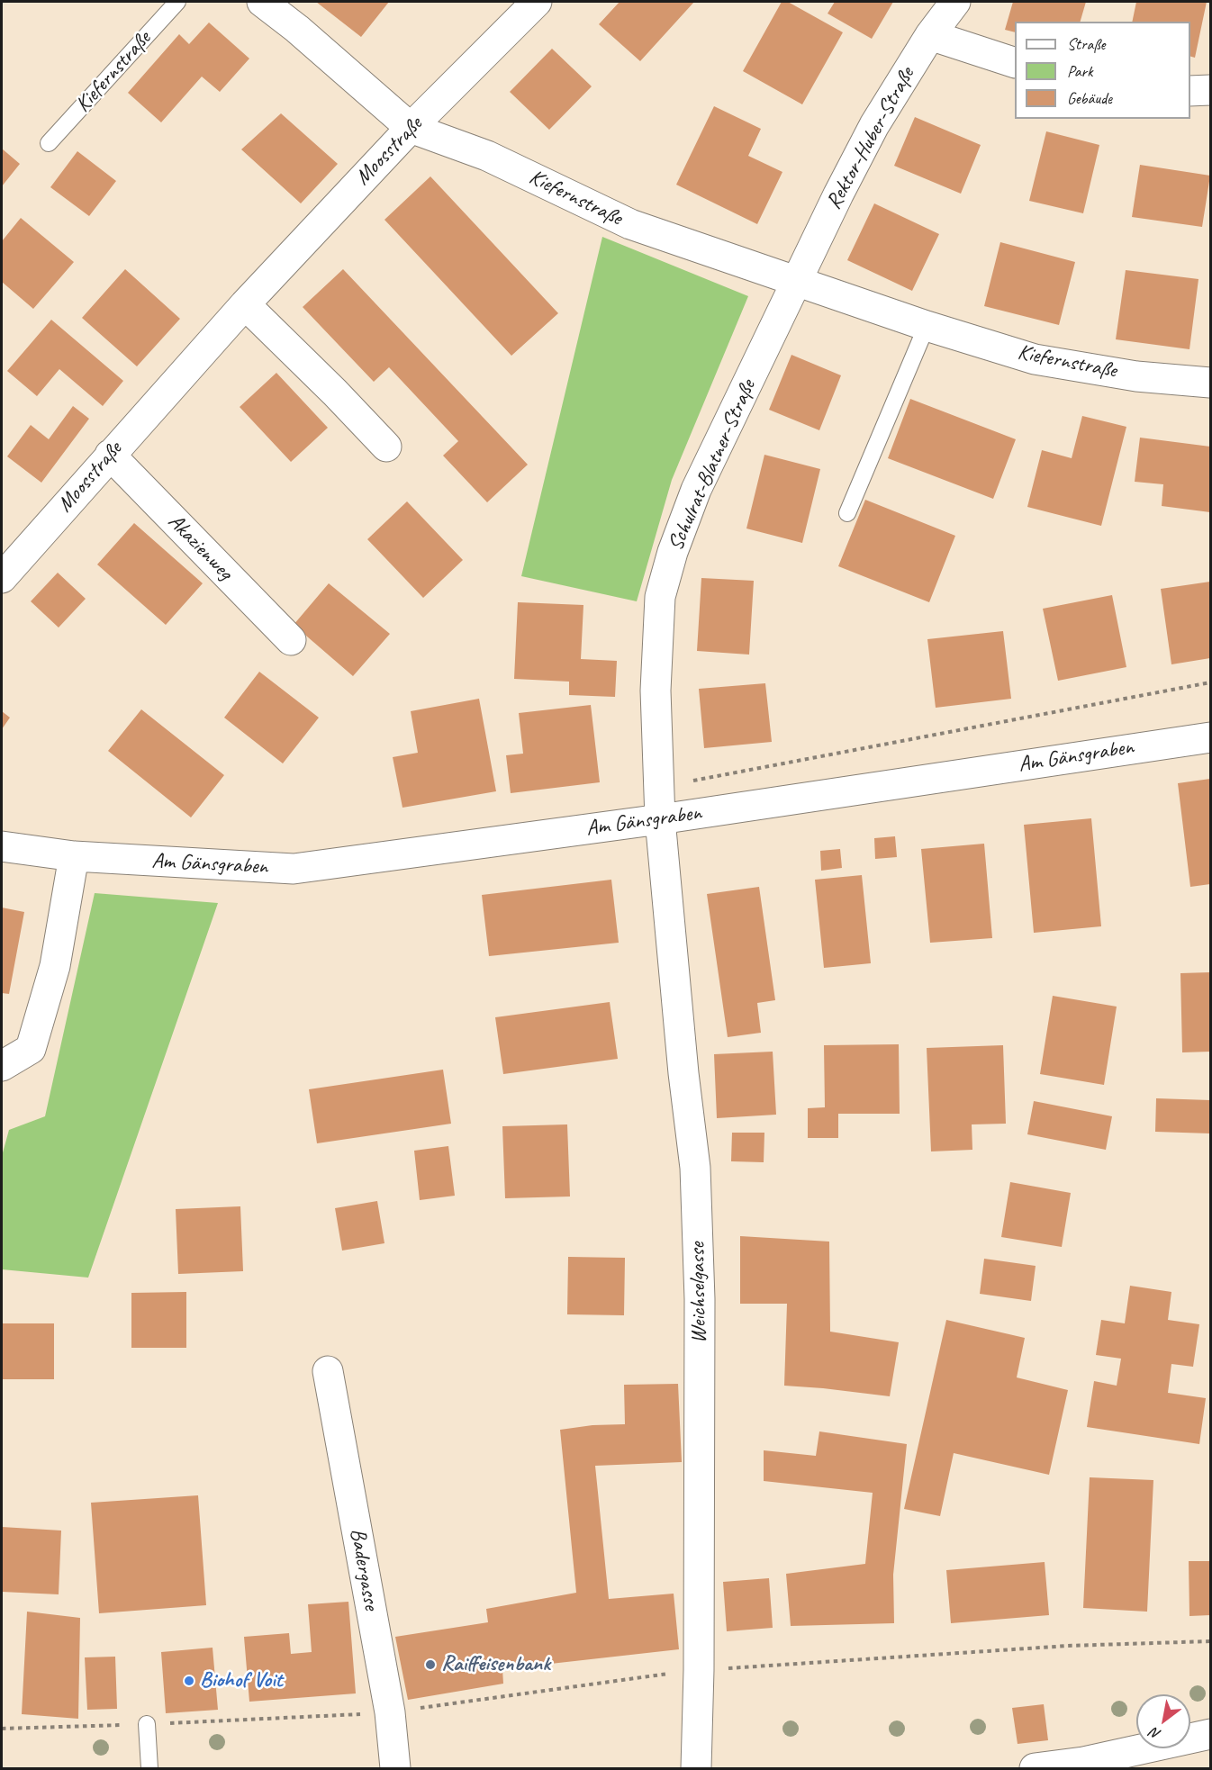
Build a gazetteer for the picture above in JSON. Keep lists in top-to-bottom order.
{
  "streets": {
    "street": [
      "Kiefernstraße",
      "Rektor-Huber-Straße",
      "Moosstraße",
      "Schulrat-Blatner-Straße",
      "Akazienweg",
      "Am Gänsgraben",
      "Weichselgasse",
      "Badergasse"
    ]
  },
  "crossings": [
    ["Kiefernstraße", "Rektor-Huber-Straße"],
    ["Kiefernstraße", "Moosstraße"],
    ["Kiefernstraße", "Schulrat-Blatner-Straße"],
    ["Rektor-Huber-Straße", "Schulrat-Blatner-Straße"],
    ["Moosstraße", "Akazienweg"],
    ["Schulrat-Blatner-Straße", "Am Gänsgraben"],
    ["Schulrat-Blatner-Straße", "Weichselgasse"],
    ["Am Gänsgraben", "Weichselgasse"]
  ],
  "places": ["Raiffeisenbank", "Biohof Voit"],
  "legend": ["Straße", "Park", "Gebäude"],
  "north": "bottom left"
}
